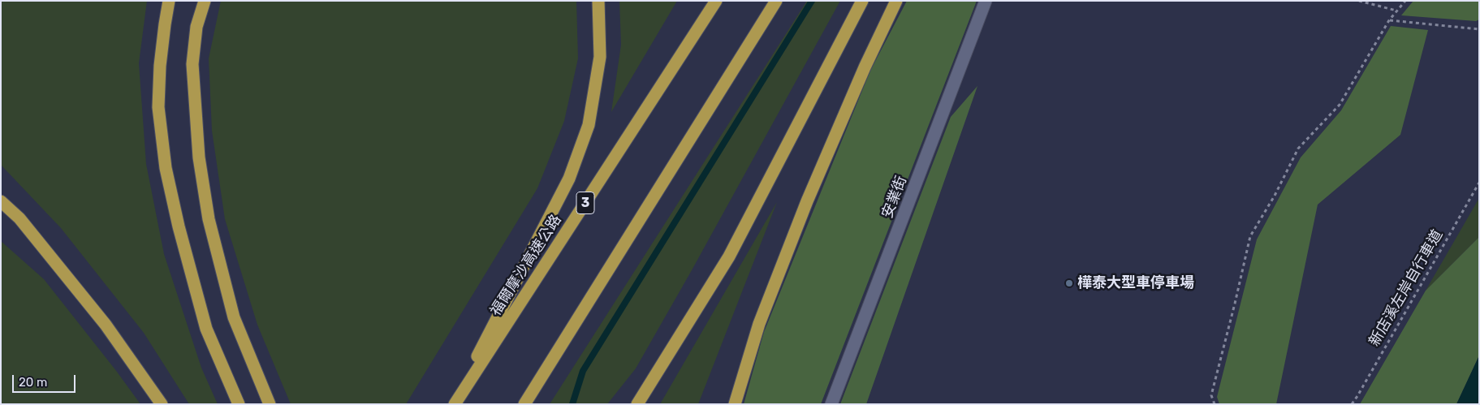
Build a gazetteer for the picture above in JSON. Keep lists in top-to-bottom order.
{
  "streets": {
    "highway": ["3", "福爾摩沙高速公路"],
    "street": ["安業街"],
    "path": ["新店溪左岸自行車道"]
  },
  "places": ["樺泰大型車停車場"],
  "scale_bar": "20 m"
}
